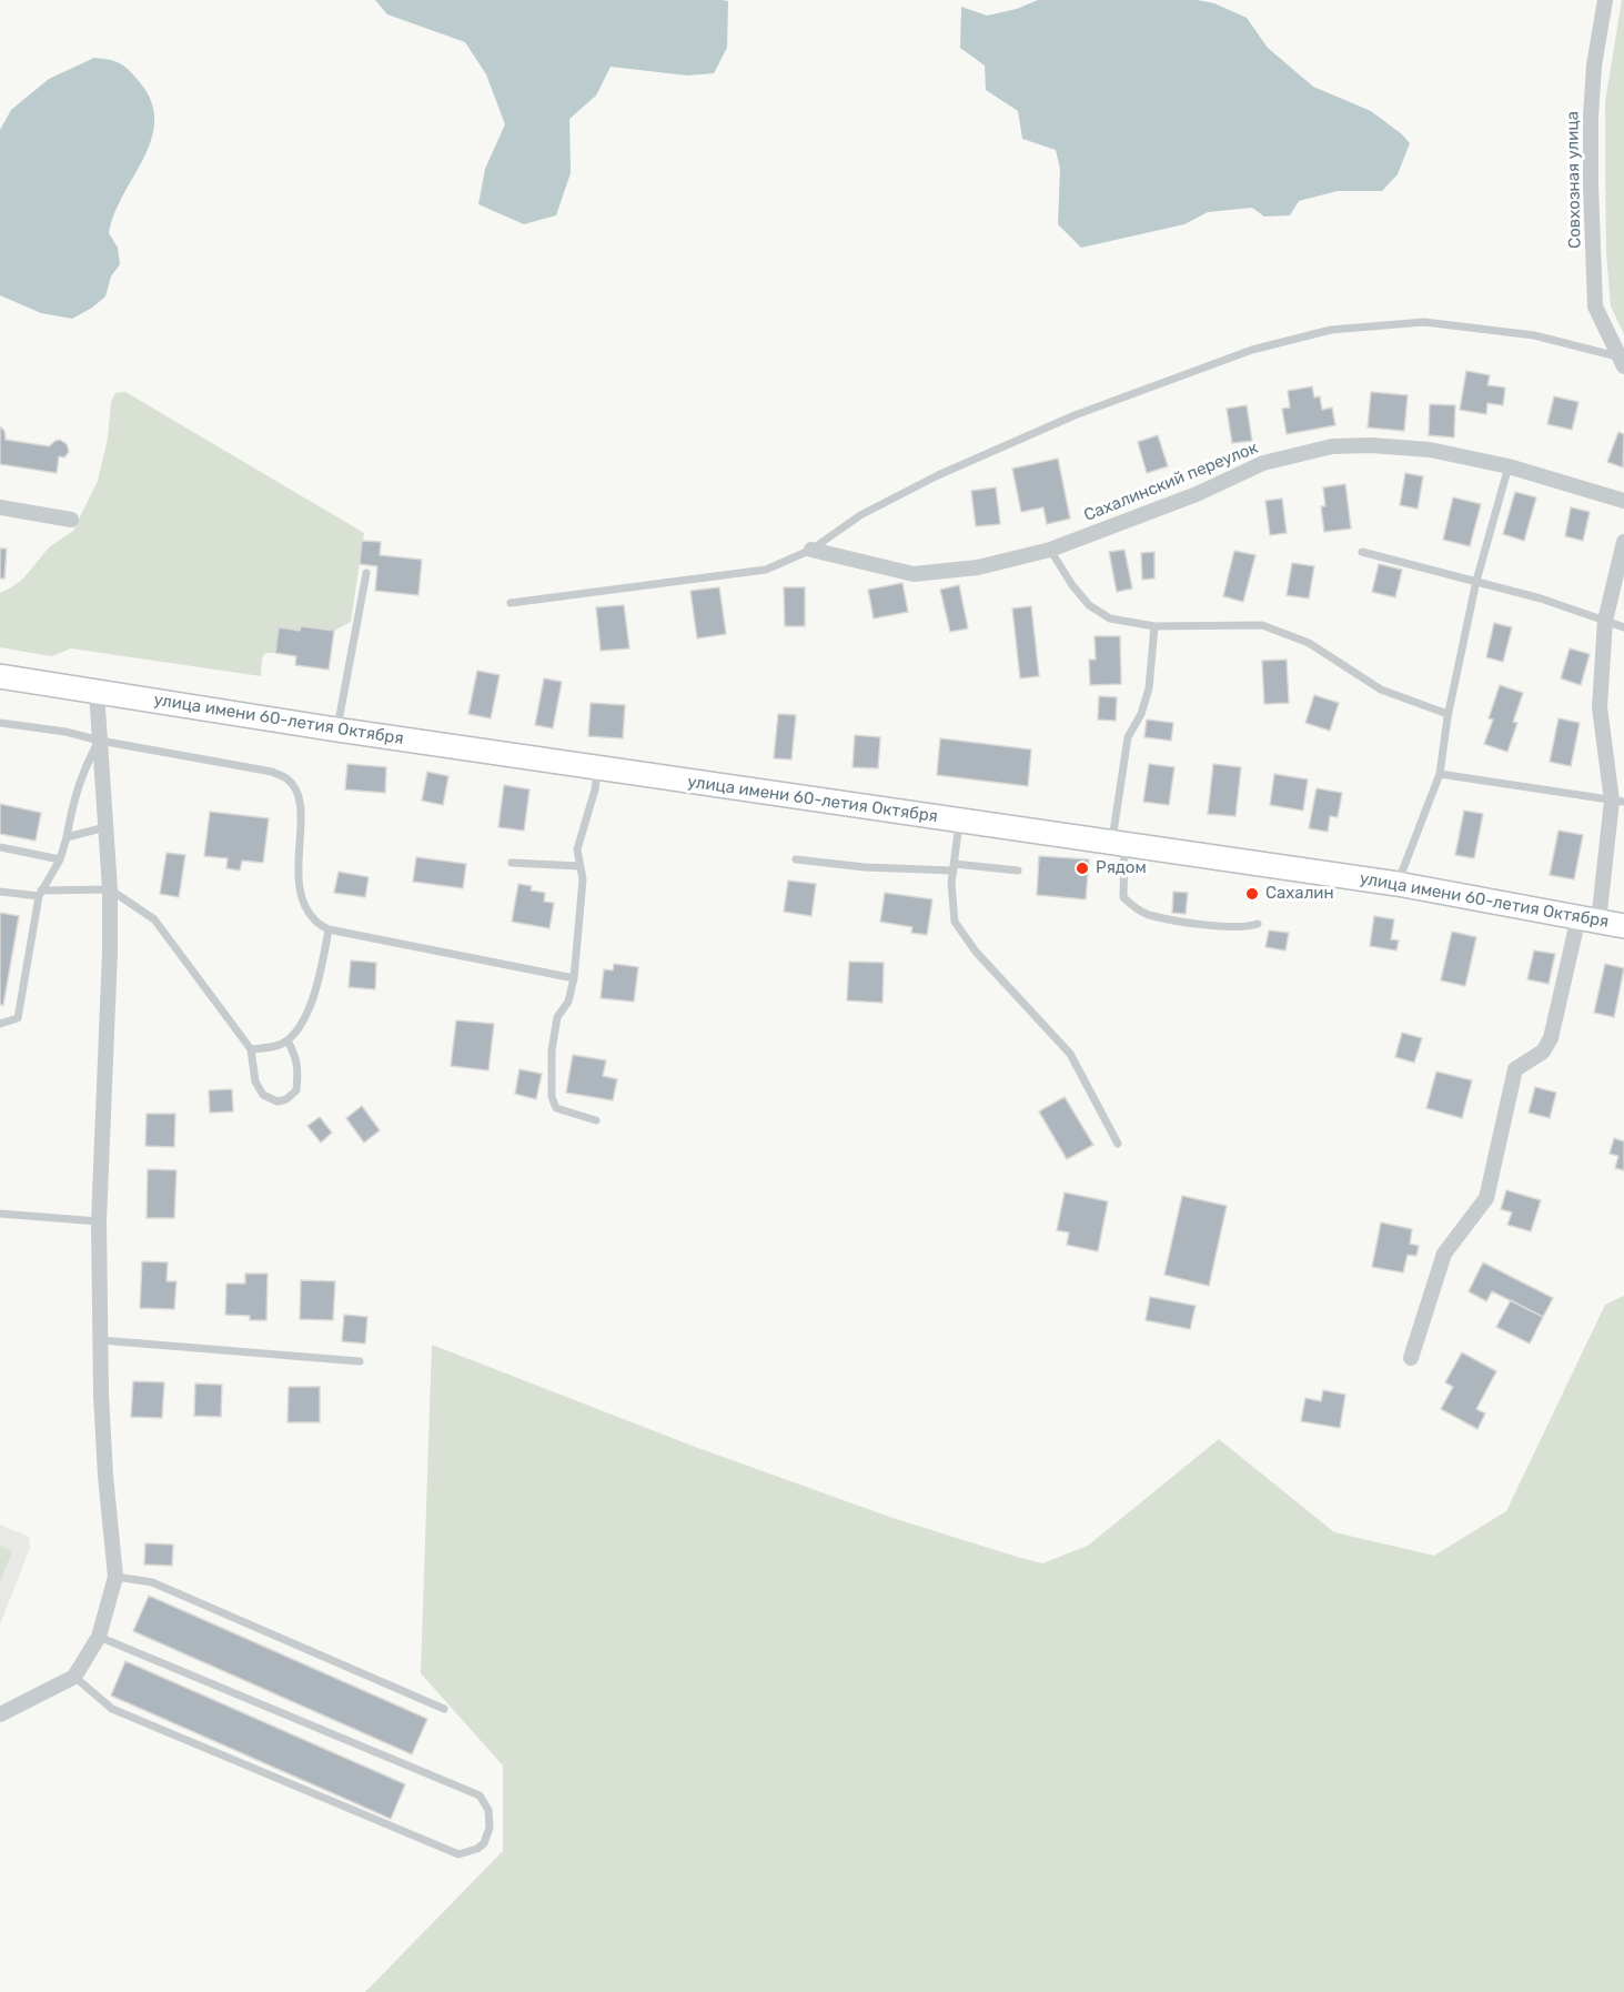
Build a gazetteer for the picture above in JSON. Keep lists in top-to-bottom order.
{
  "streets": {
    "main road": ["улица имени 60-летия Октября"],
    "street": ["Совхозная улица", "Сахалинский переулок"]
  },
  "places": ["Рядом", "Сахалин"]
}
